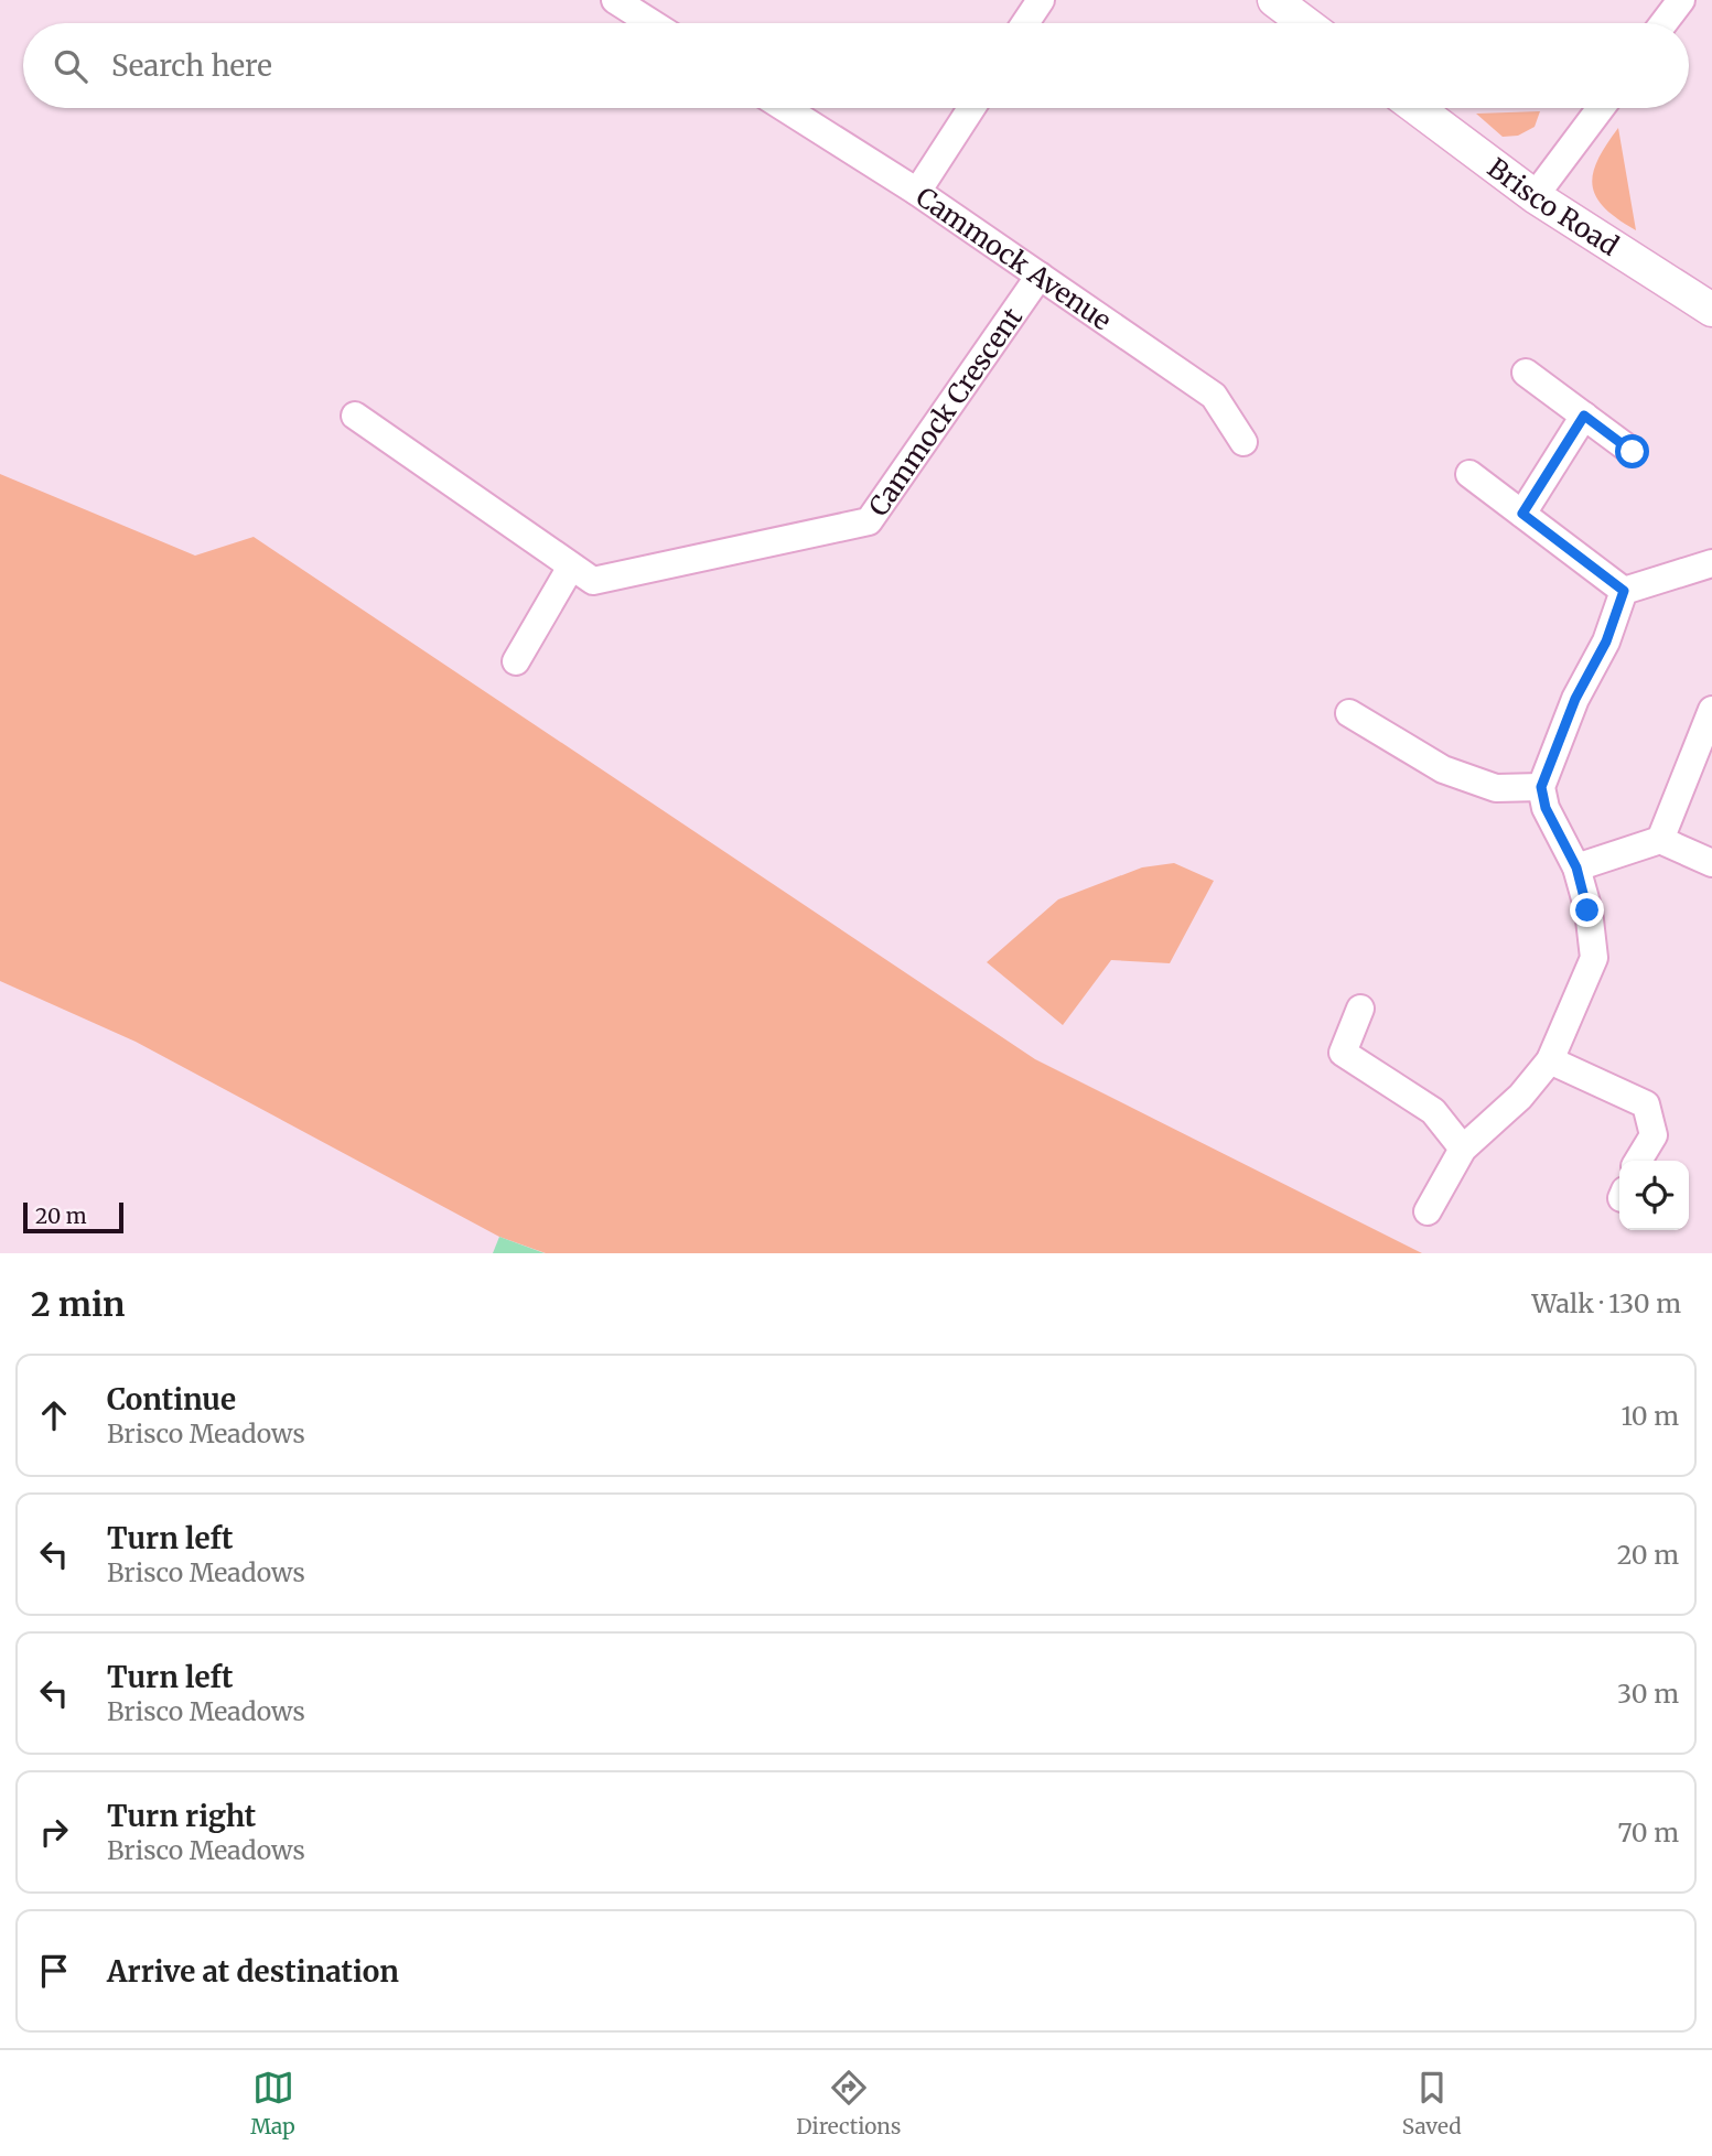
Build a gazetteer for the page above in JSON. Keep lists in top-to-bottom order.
{
  "streets": {
    "street": ["Brisco Road", "Cammock Avenue", "Cammock Crescent"]
  },
  "crossings": [
    ["Cammock Avenue", "Cammock Crescent"]
  ],
  "scale_bar": "20 m",
  "page": {
    "search": "Search here",
    "scale": "20 m",
    "heading": ["2 min", "Walk · 130 m"],
    "list": [
      ["Continue", "Brisco Meadows", "10 m"],
      ["Turn left", "Brisco Meadows", "20 m"],
      ["Turn left", "Brisco Meadows", "30 m"],
      ["Turn right", "Brisco Meadows", "70 m"],
      "Arrive at destination"
    ],
    "nav": ["Map", "Directions", "Saved"]
  }
}
